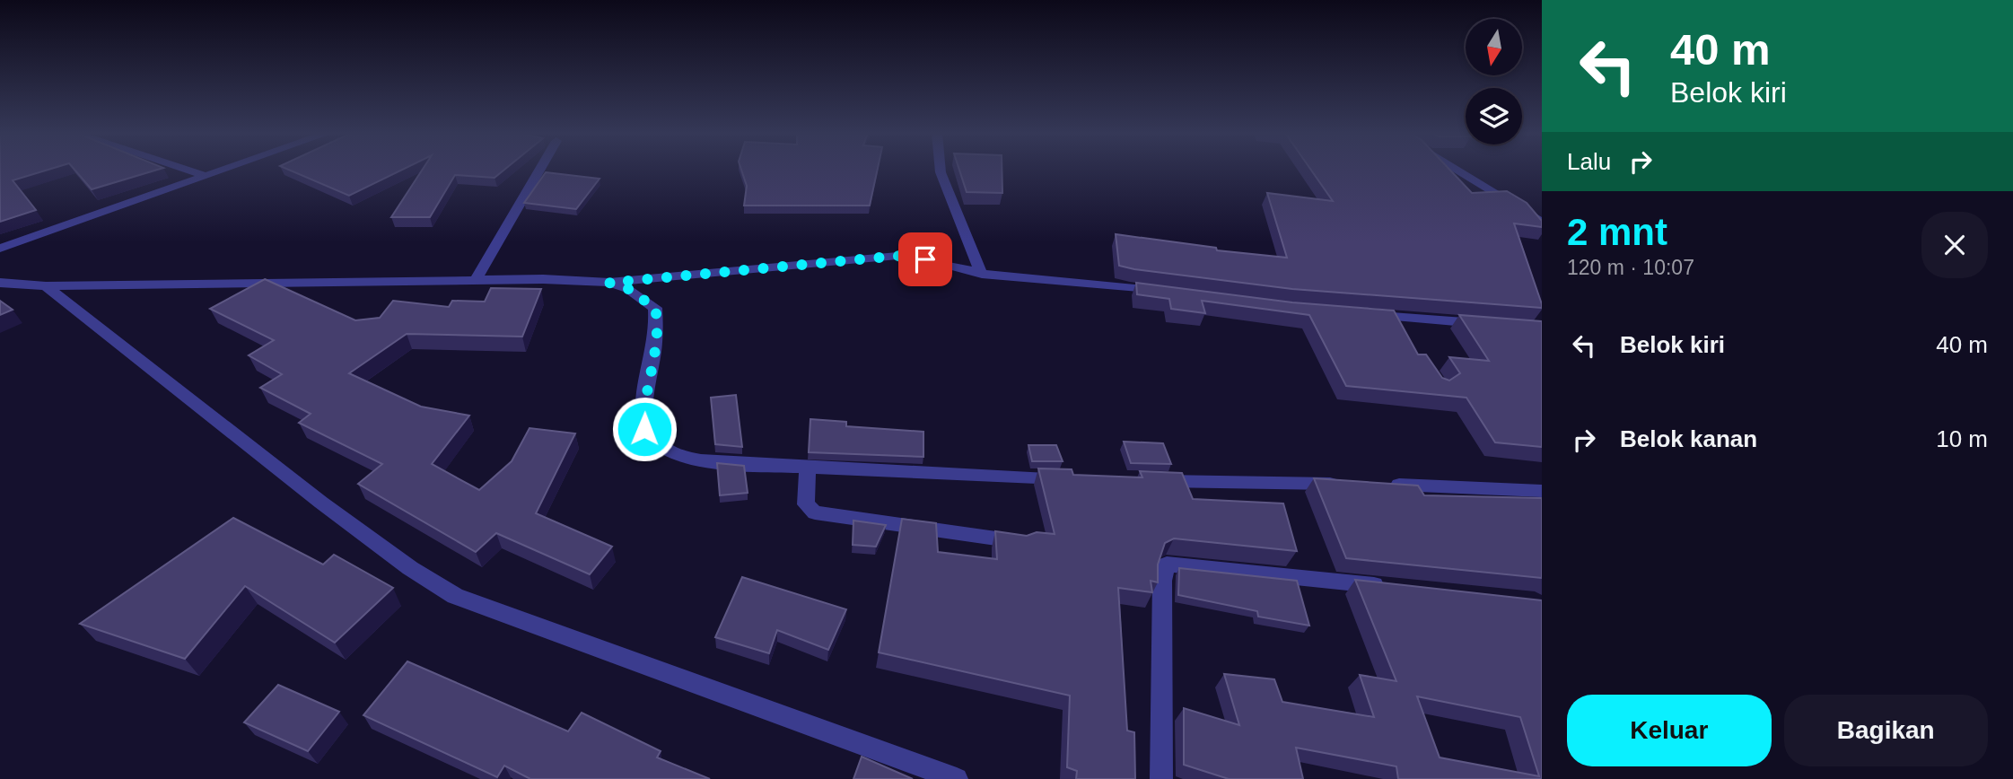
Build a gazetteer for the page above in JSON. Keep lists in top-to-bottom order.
{
  "north": "bottom",
  "page": {
    "turn": ["40 m", "Belok kiri"],
    "then": "Lalu",
    "heading": ["2 mnt", "120 m · 10:07"],
    "list": [
      {
        "name": "Belok kiri",
        "value": "40 m"
      },
      {
        "name": "Belok kanan",
        "value": "10 m"
      }
    ],
    "buttons": ["Keluar", "Bagikan"]
  }
}
